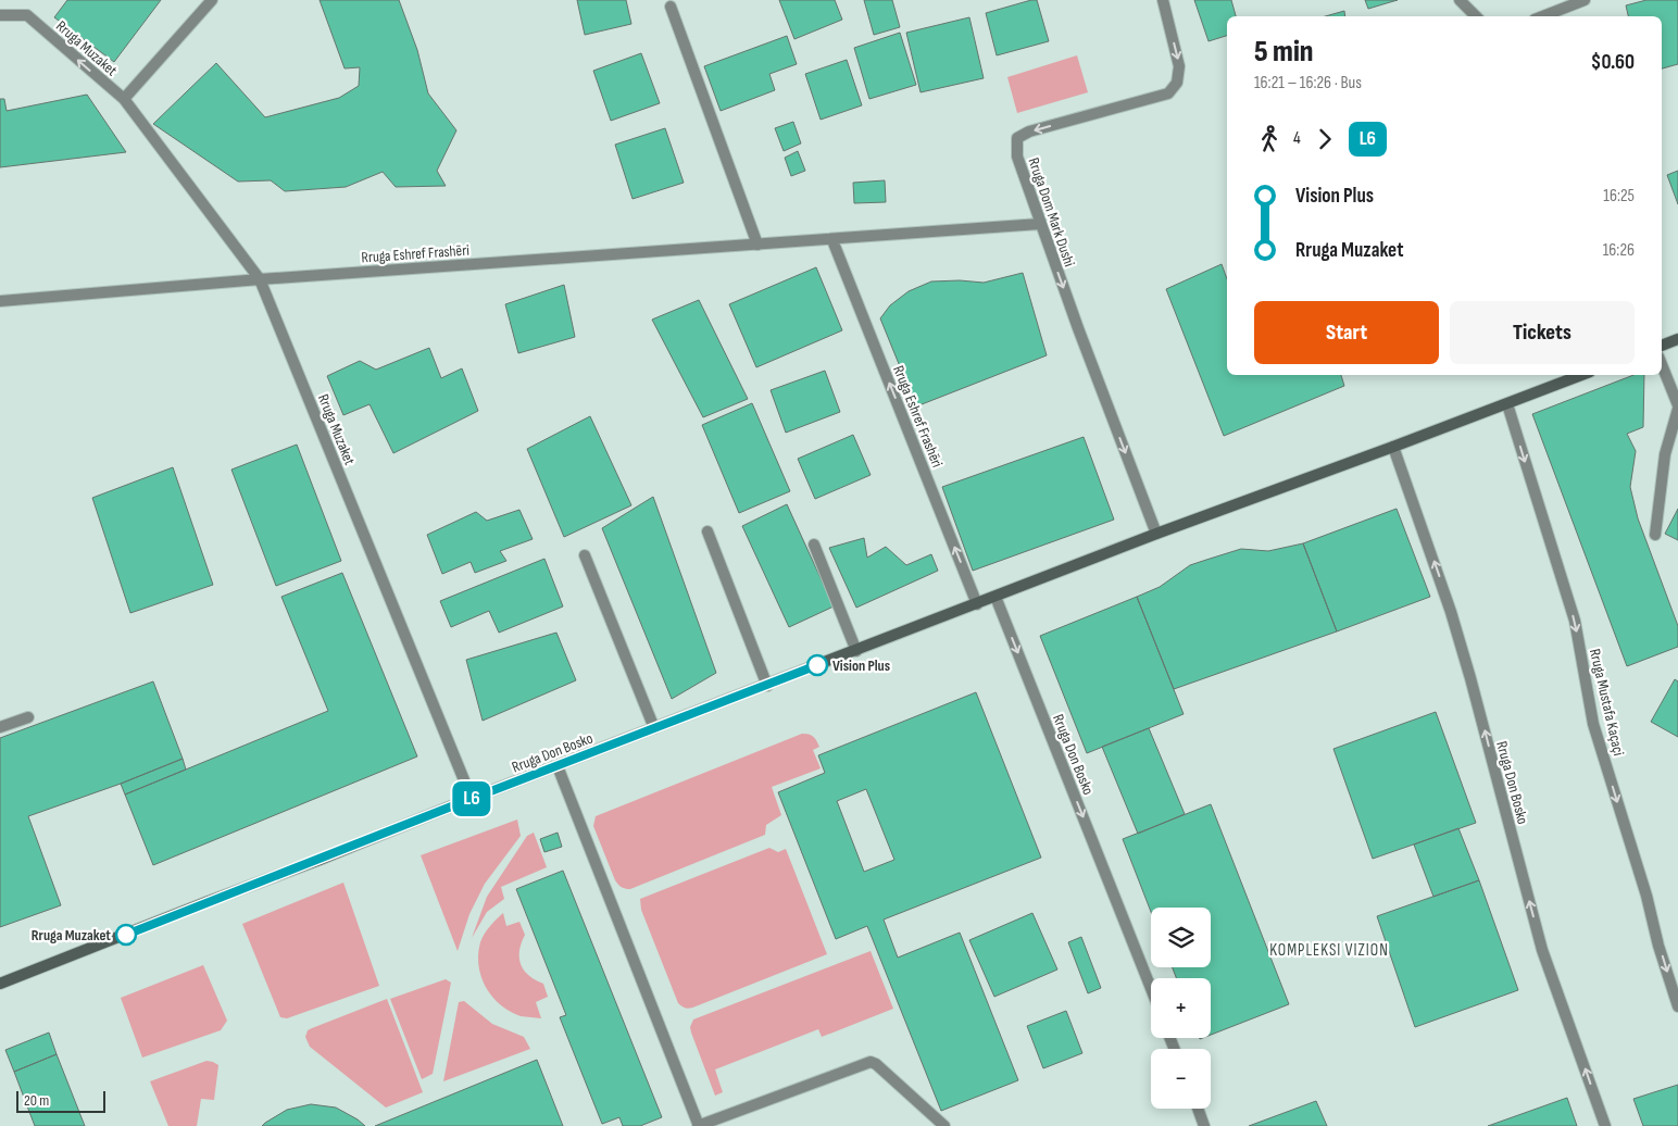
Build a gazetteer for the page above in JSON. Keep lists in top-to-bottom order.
{
  "streets": {
    "main road": ["Rruga Don Bosko"],
    "street": [
      "Rruga Muzaket",
      "Rruga Dom Mark Dushi",
      "Rruga Eshref Frashëri",
      "Rruga Mustafa Kaçaçi"
    ]
  },
  "crossings": [
    ["Rruga Muzaket", "Rruga Eshref Frashëri"],
    ["Rruga Muzaket", "Rruga Don Bosko"],
    ["Rruga Dom Mark Dushi", "Rruga Eshref Frashëri"],
    ["Rruga Dom Mark Dushi", "Rruga Don Bosko"],
    ["Rruga Eshref Frashëri", "Rruga Don Bosko"],
    ["Rruga Mustafa Kaçaçi", "Rruga Don Bosko"]
  ],
  "one_way": ["Rruga Mustafa Kaçaçi"],
  "districts": ["KOMPLEKSI VIZION"],
  "places": ["Vision Plus", "Rruga Muzaket"],
  "lines": ["bus line L6"],
  "scale_bar": "20 m",
  "page": {
    "on_map": "L6",
    "heading": ["5 min", "16:21 – 16:26 · Bus", "$0.60"],
    "legs": ["4", "L6"],
    "list": [
      {
        "name": "Vision Plus",
        "value": "16:25"
      },
      {
        "name": "Rruga Muzaket",
        "value": "16:26"
      }
    ],
    "buttons": ["Start", "Tickets"],
    "map_buttons": ["+", "−"],
    "scale": "20 m"
  }
}
